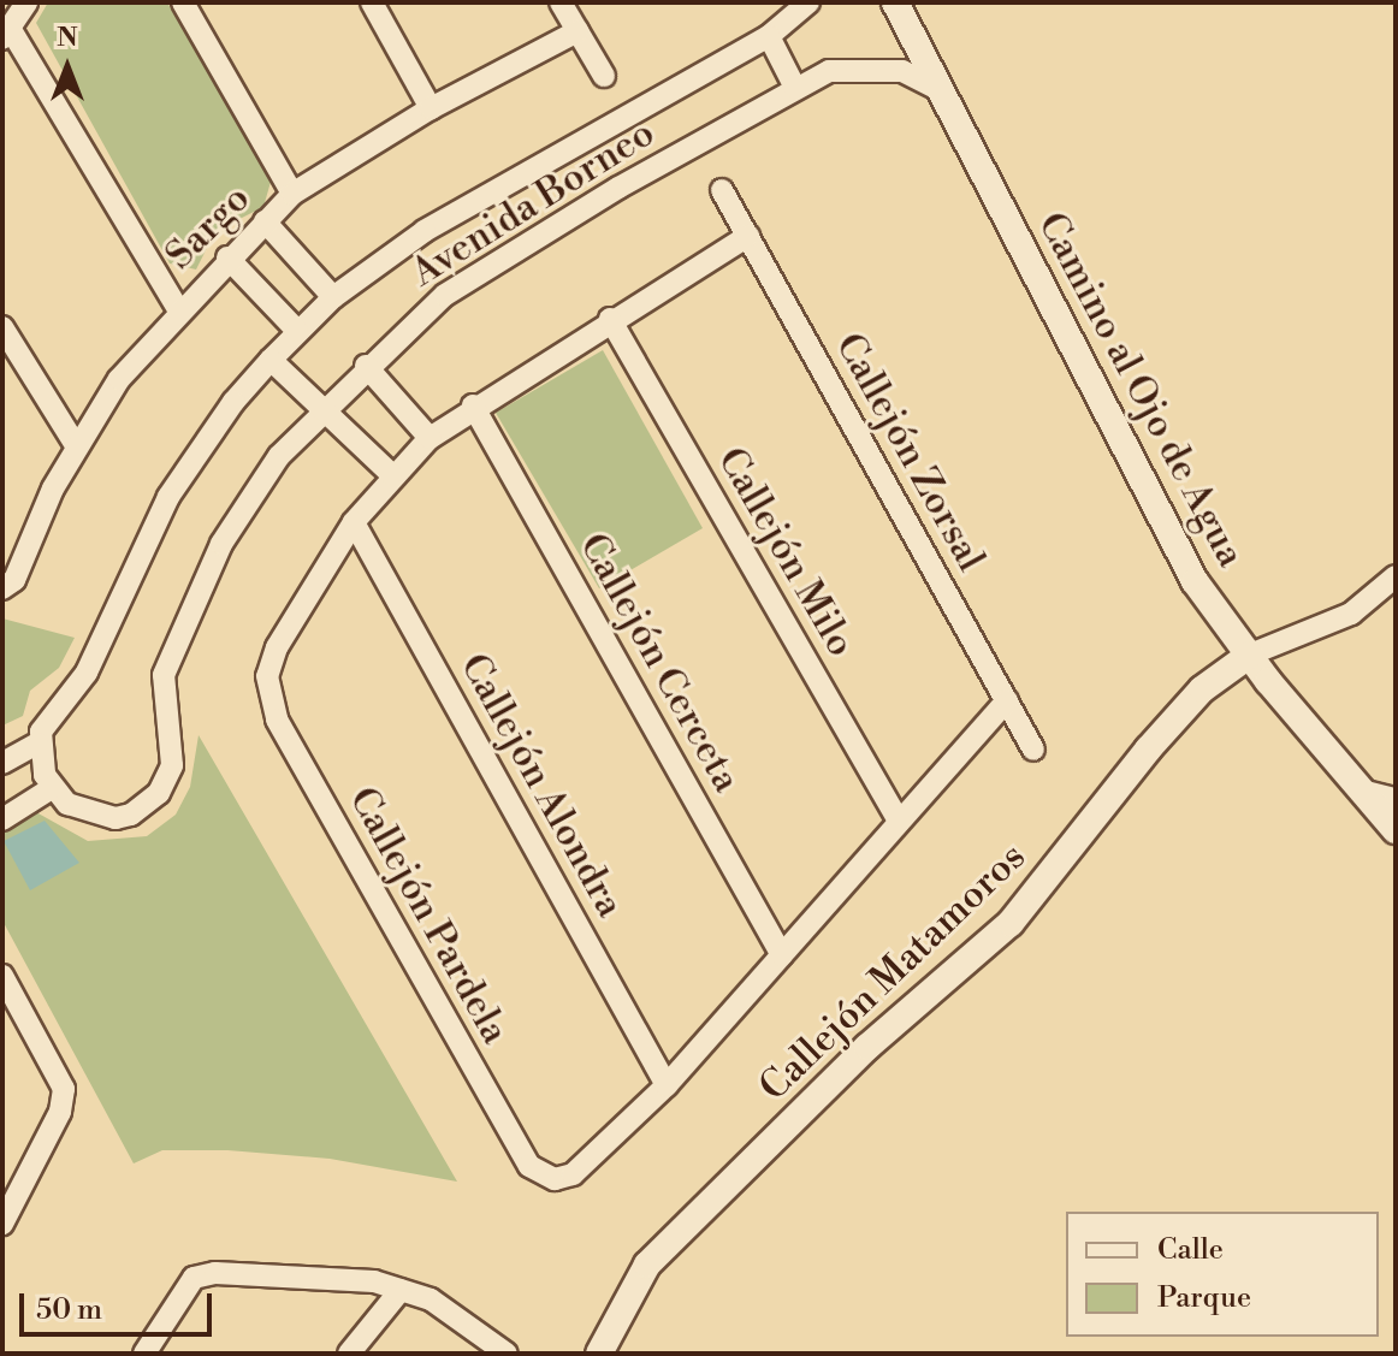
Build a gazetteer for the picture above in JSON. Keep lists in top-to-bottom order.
{
  "streets": {
    "street": [
      "Avenida Borneo",
      "Sargo",
      "Camino al Ojo de Agua",
      "Callejón Zorsal",
      "Callejón Milo",
      "Callejón Cerceta",
      "Callejón Alondra",
      "Callejón Pardela",
      "Callejón Matamoros"
    ]
  },
  "crossings": [
    ["Avenida Borneo", "Camino al Ojo de Agua"],
    ["Camino al Ojo de Agua", "Callejón Matamoros"],
    ["Callejón Zorsal", "Callejón Pardela"],
    ["Callejón Milo", "Callejón Pardela"],
    ["Callejón Cerceta", "Callejón Pardela"],
    ["Callejón Alondra", "Callejón Pardela"]
  ],
  "legend": ["Calle", "Parque"],
  "scale_bar": "50 m",
  "north": "top"
}
